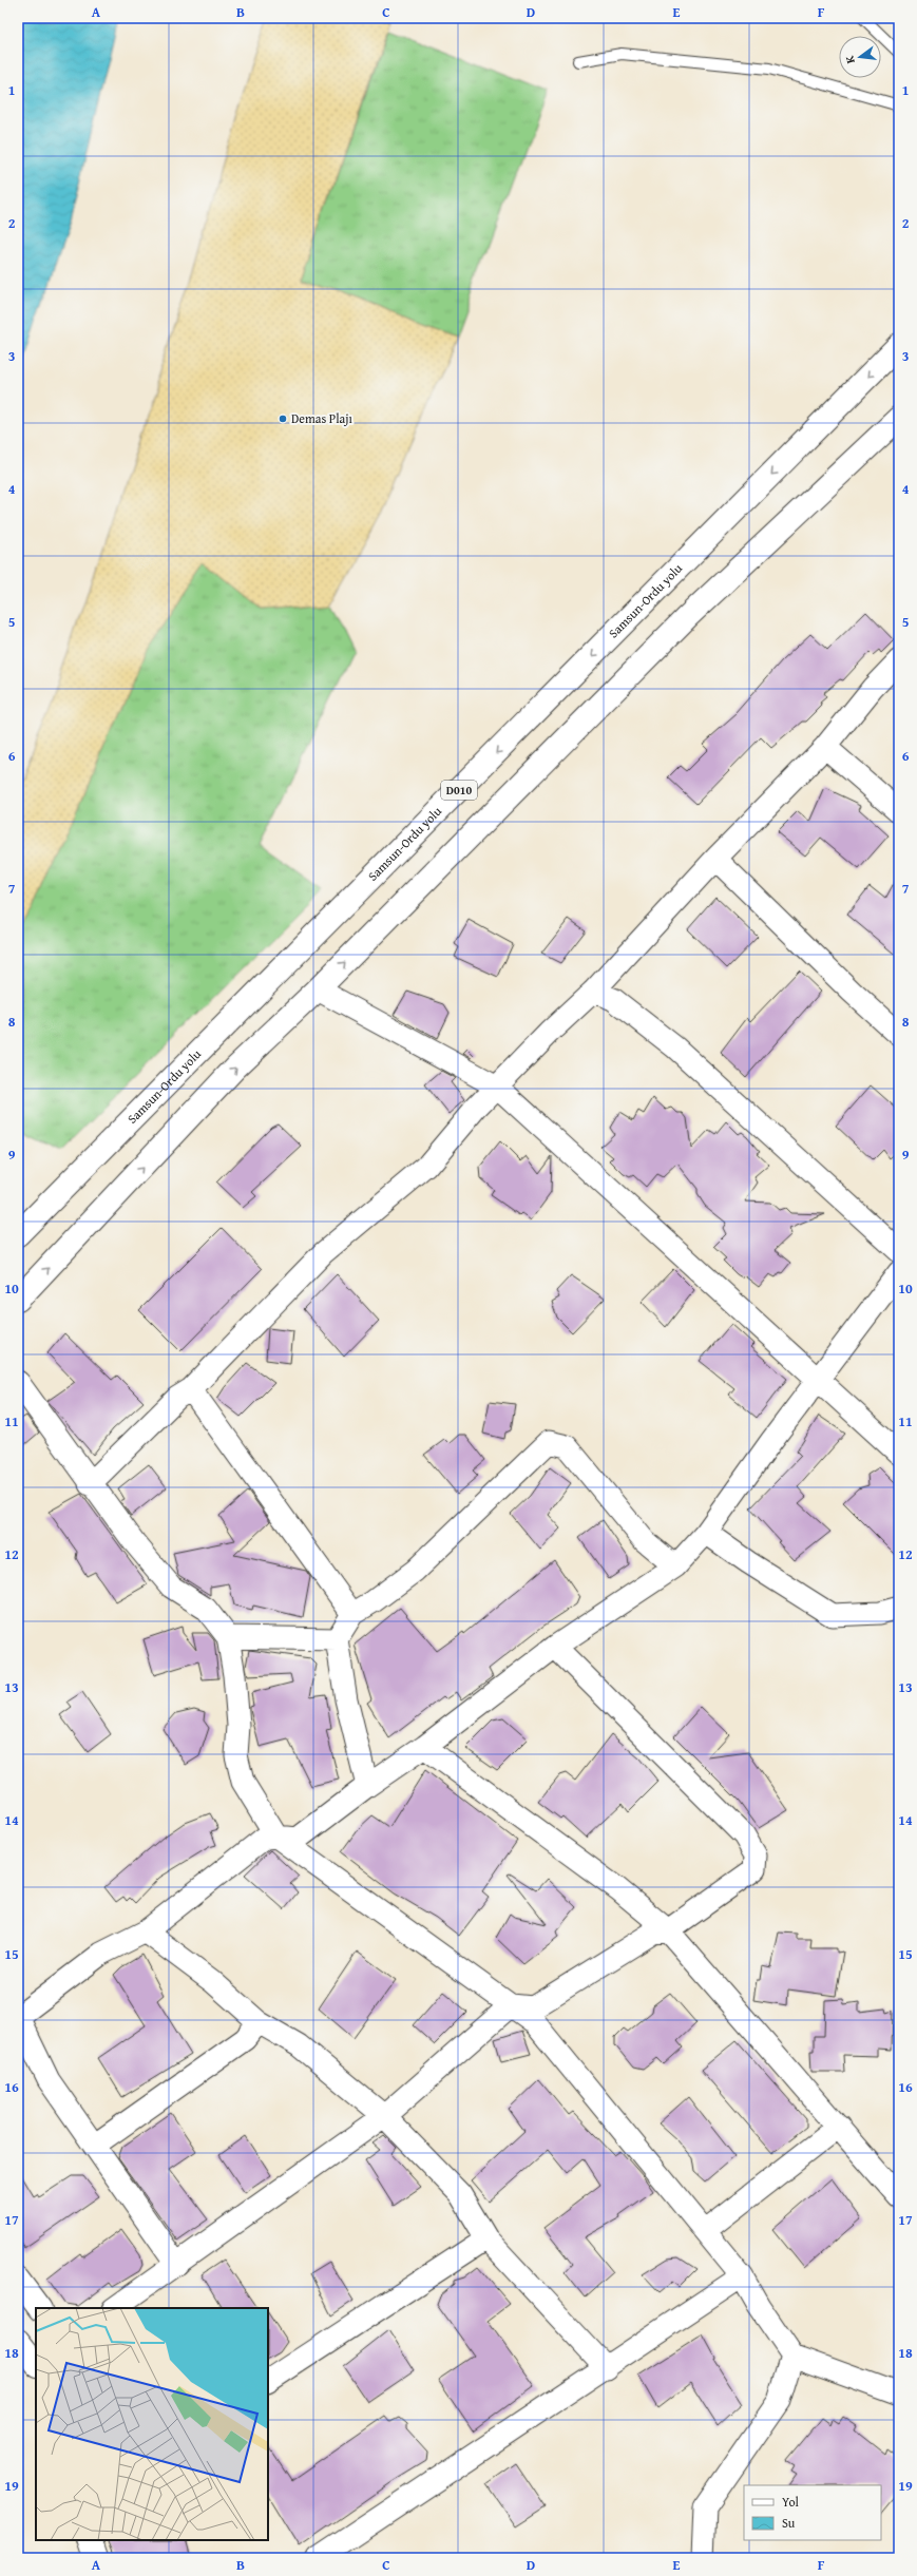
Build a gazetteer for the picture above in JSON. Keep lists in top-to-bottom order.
{
  "streets": {
    "main road": ["Samsun-Ordu yolu", "D010"]
  },
  "places": ["Demas Plajı"],
  "legend": ["Yol", "Su"],
  "north": "left",
  "grid": {
    "columns": [
      "A",
      "B",
      "C",
      "D",
      "E",
      "F"
    ],
    "rows": [
      "1",
      "2",
      "3",
      "4",
      "5",
      "6",
      "7",
      "8",
      "9",
      "10",
      "11",
      "12",
      "13",
      "14",
      "15",
      "16",
      "17",
      "18",
      "19"
    ]
  }
}
